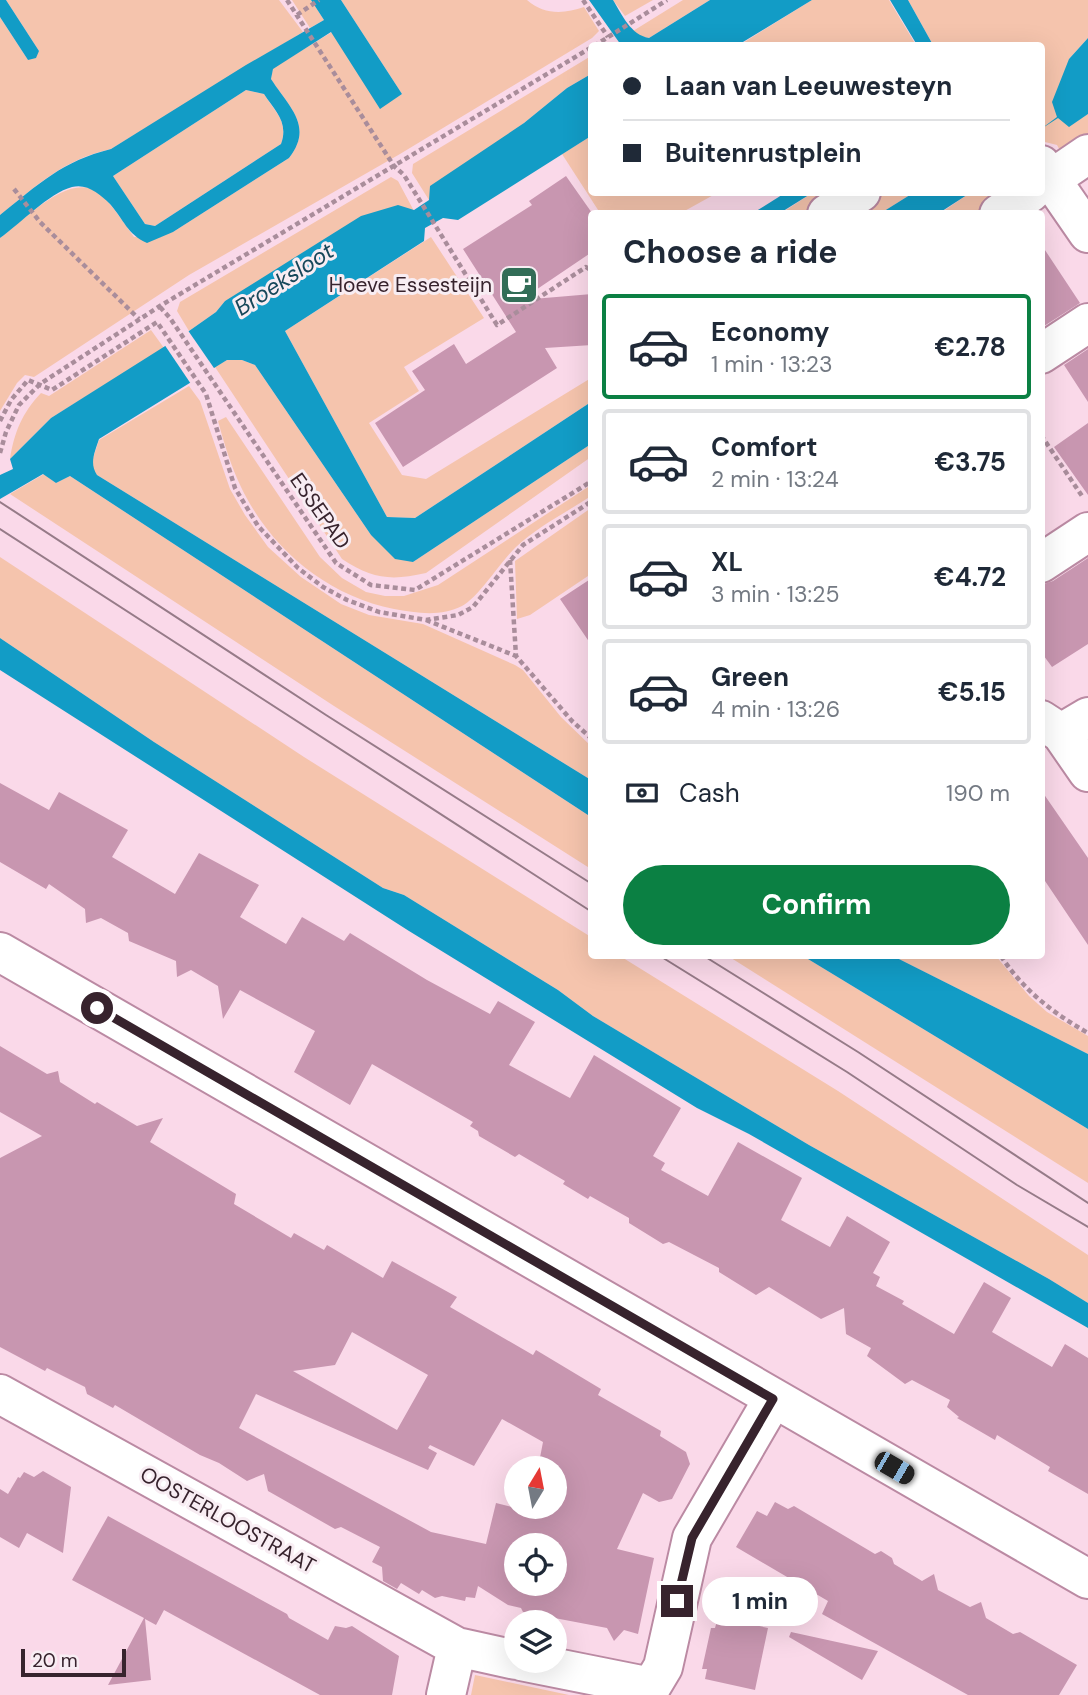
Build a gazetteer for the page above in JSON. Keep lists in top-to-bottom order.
{
  "streets": {
    "street": ["OOSTERLOOSTRAAT"],
    "path": ["ESSEPAD"]
  },
  "water": ["Broeksloot"],
  "places": {
    "cafe": ["Hoeve Essesteijn"]
  },
  "scale_bar": "20 m",
  "north": "top",
  "page": {
    "banner": ["Laan van Leeuwesteyn", "Buitenrustplein"],
    "heading": "Choose a ride",
    "list": [
      {
        "name": "Economy",
        "note": "1 min · 13:23",
        "value": "€2.78"
      },
      {
        "name": "Comfort",
        "note": "2 min · 13:24",
        "value": "€3.75"
      },
      {
        "name": "XL",
        "note": "3 min · 13:25",
        "value": "€4.72"
      },
      {
        "name": "Green",
        "note": "4 min · 13:26",
        "value": "€5.15"
      }
    ],
    "pay": ["Cash", "190 m"],
    "buttons": "Confirm",
    "bubble": "1 min",
    "scale": "20 m"
  }
}
